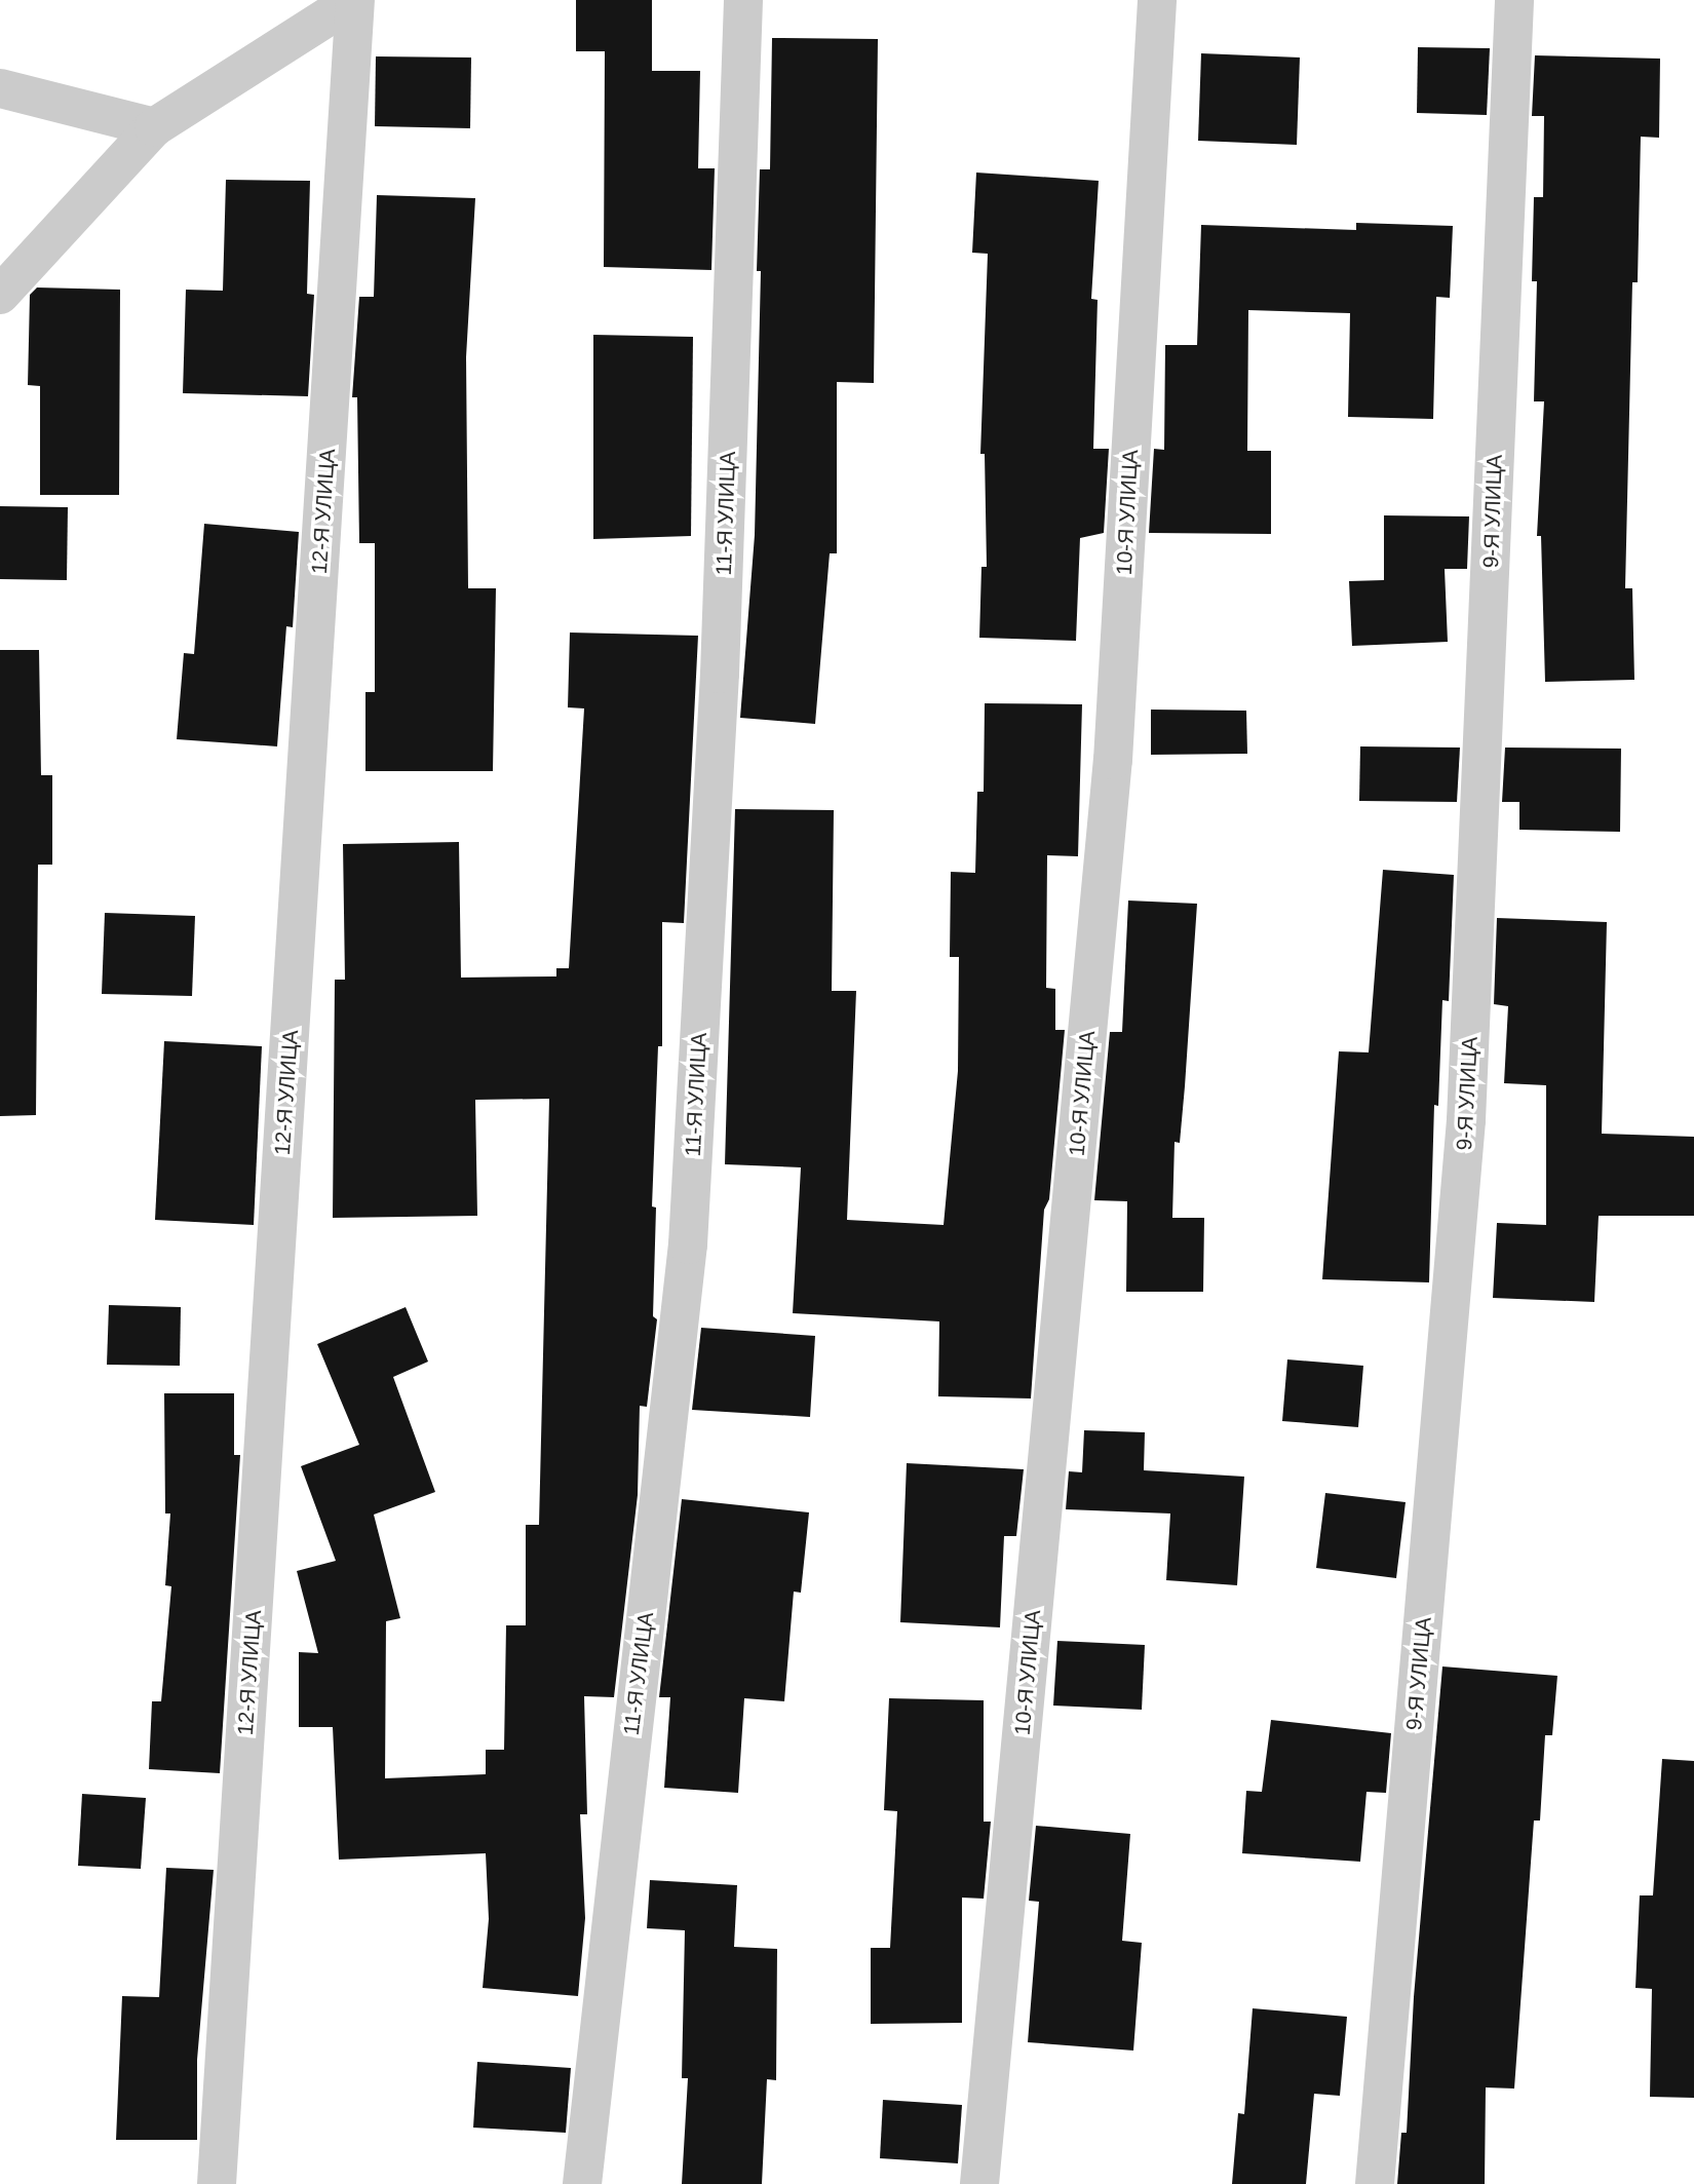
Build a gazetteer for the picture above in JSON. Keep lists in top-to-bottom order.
{
  "streets": {
    "street": [
      "12-Я УЛИЦА",
      "9-Я УЛИЦА",
      "10-Я УЛИЦА",
      "11-Я УЛИЦА"
    ]
  }
}
